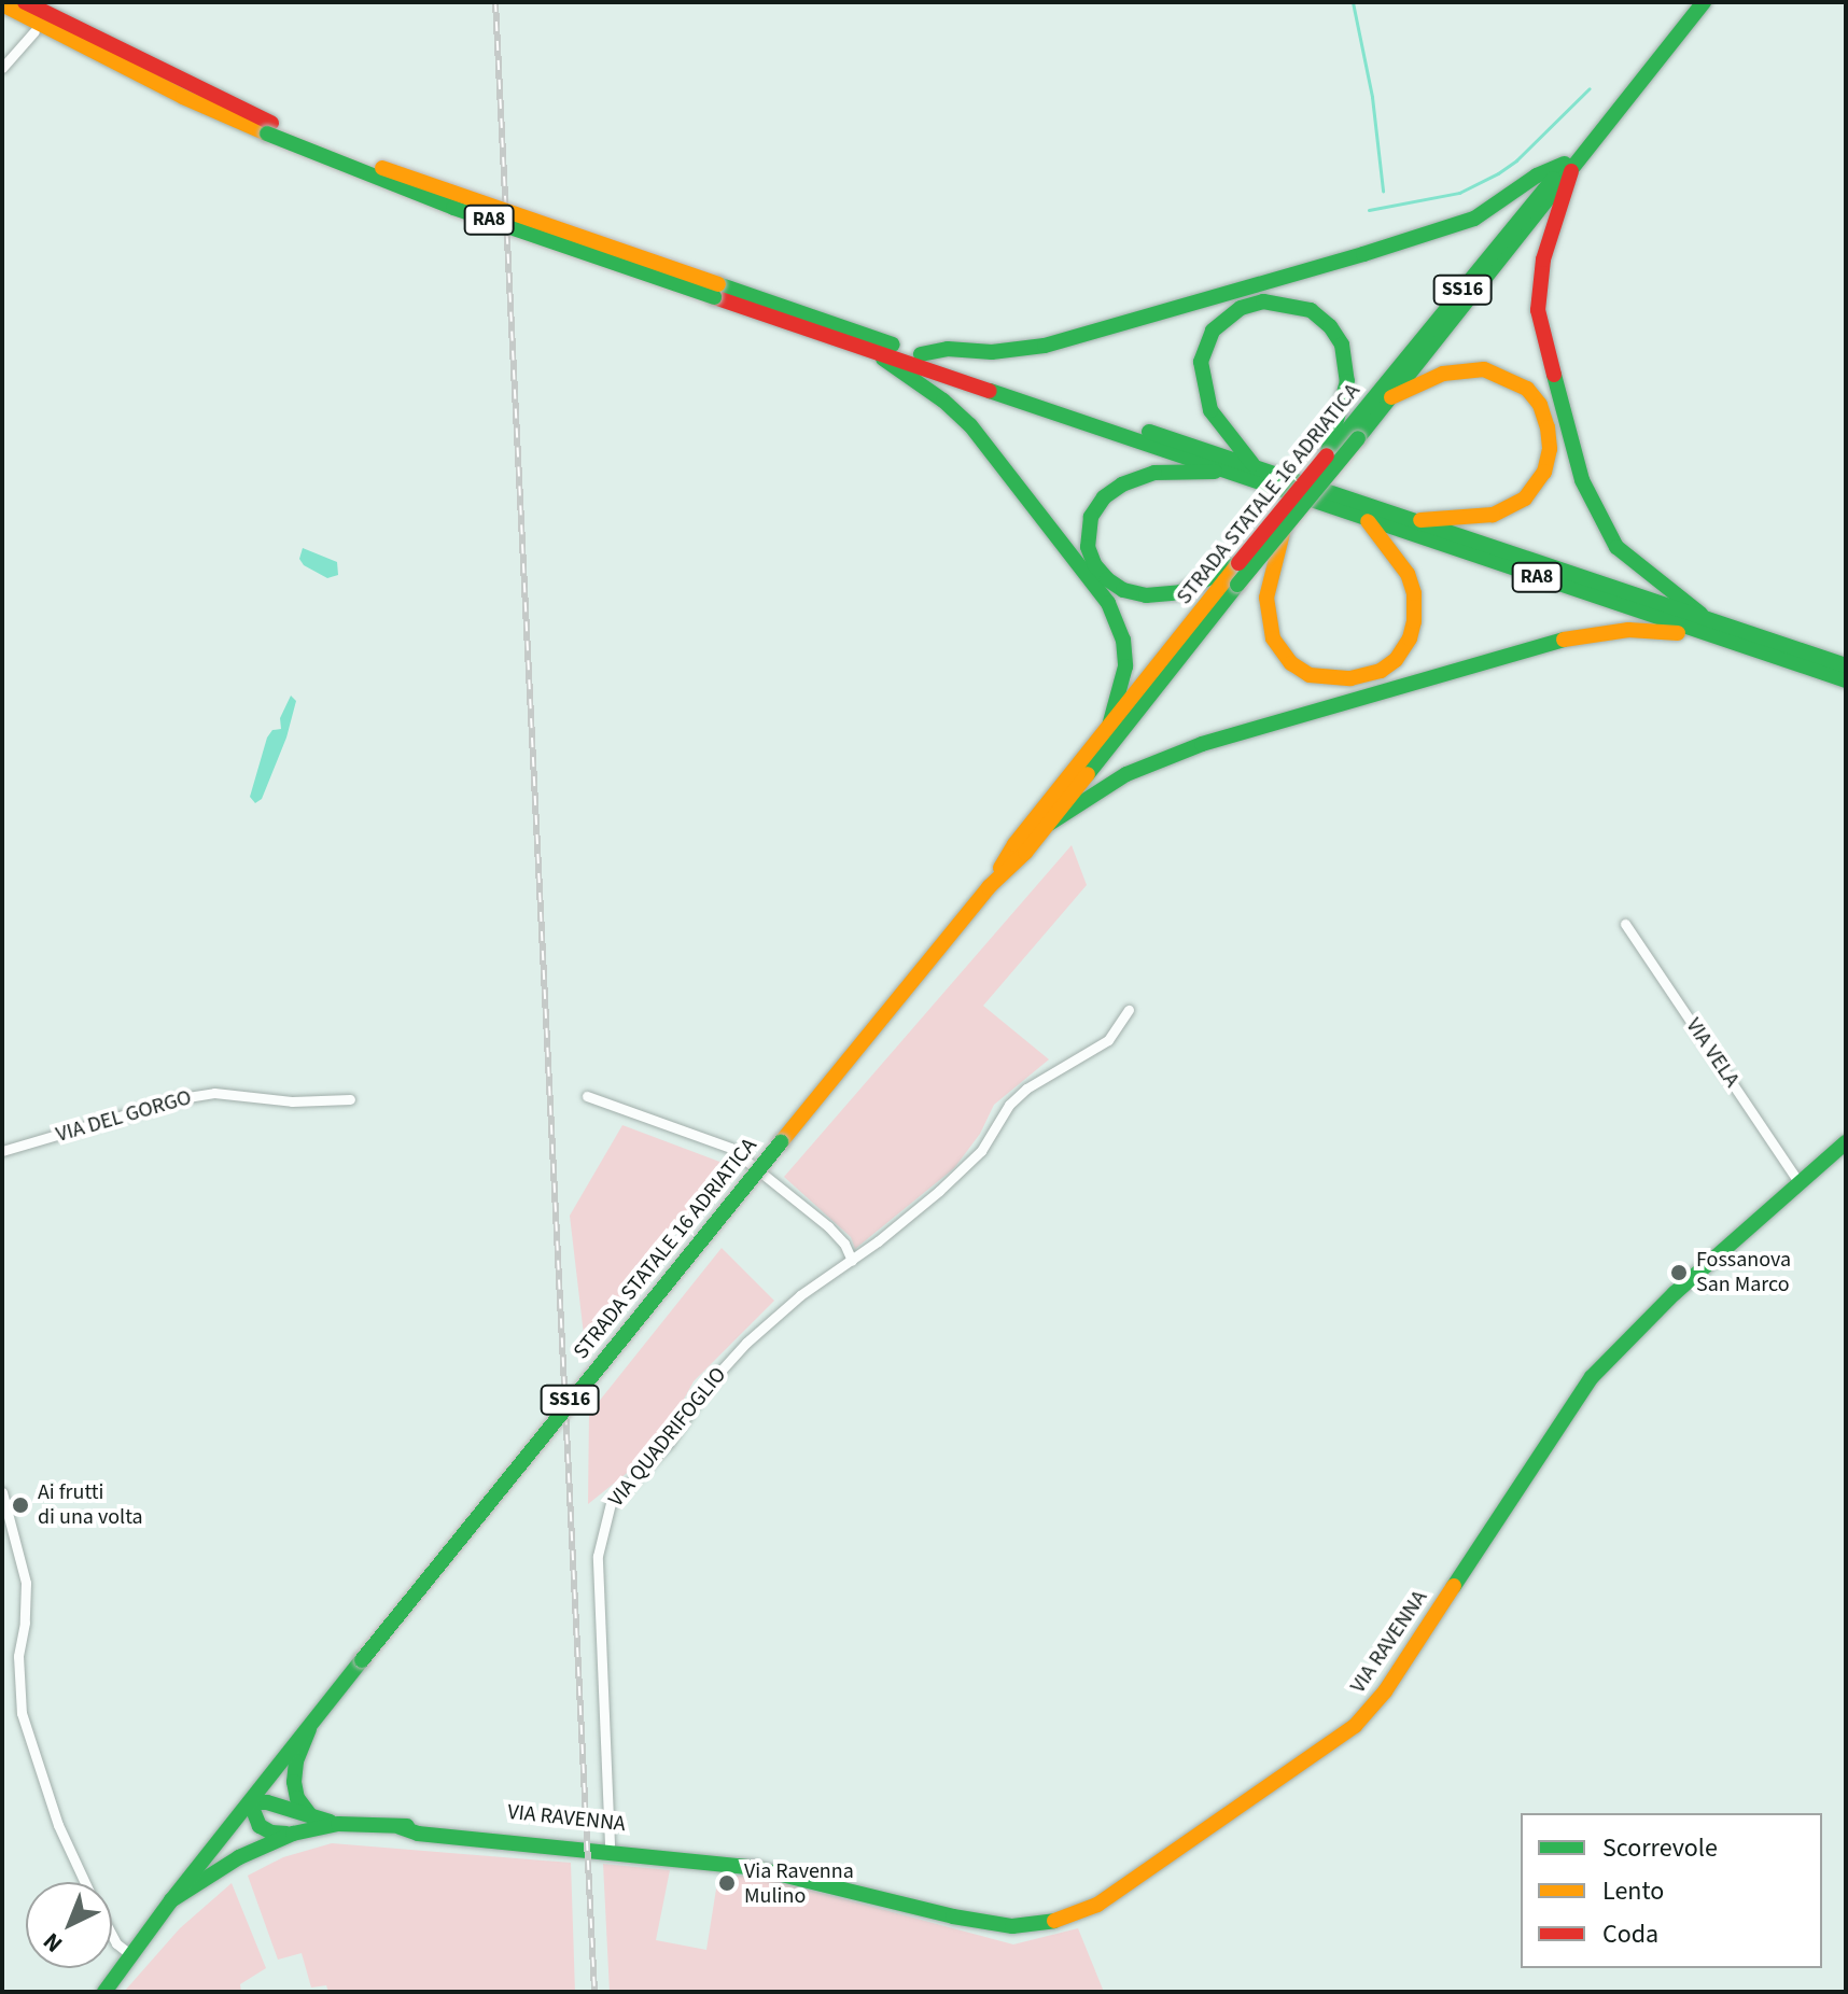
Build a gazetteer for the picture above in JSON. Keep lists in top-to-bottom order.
{
  "streets": {
    "main road": [
      "RA8",
      "SS16",
      "STRADA STATALE 16 ADRIATICA",
      "VIA RAVENNA"
    ],
    "street": ["VIA VELA", "VIA DEL GORGO", "VIA QUADRIFOGLIO"]
  },
  "crossings": [
    ["STRADA STATALE 16 ADRIATICA", "VIA RAVENNA"],
    ["VIA VELA", "VIA RAVENNA"],
    ["VIA QUADRIFOGLIO", "VIA RAVENNA"]
  ],
  "places": ["Fossanova San Marco", "Ai frutti di una volta", "Via Ravenna Mulino"],
  "legend": ["Scorrevole", "Lento", "Coda"],
  "north": "bottom left"
}
